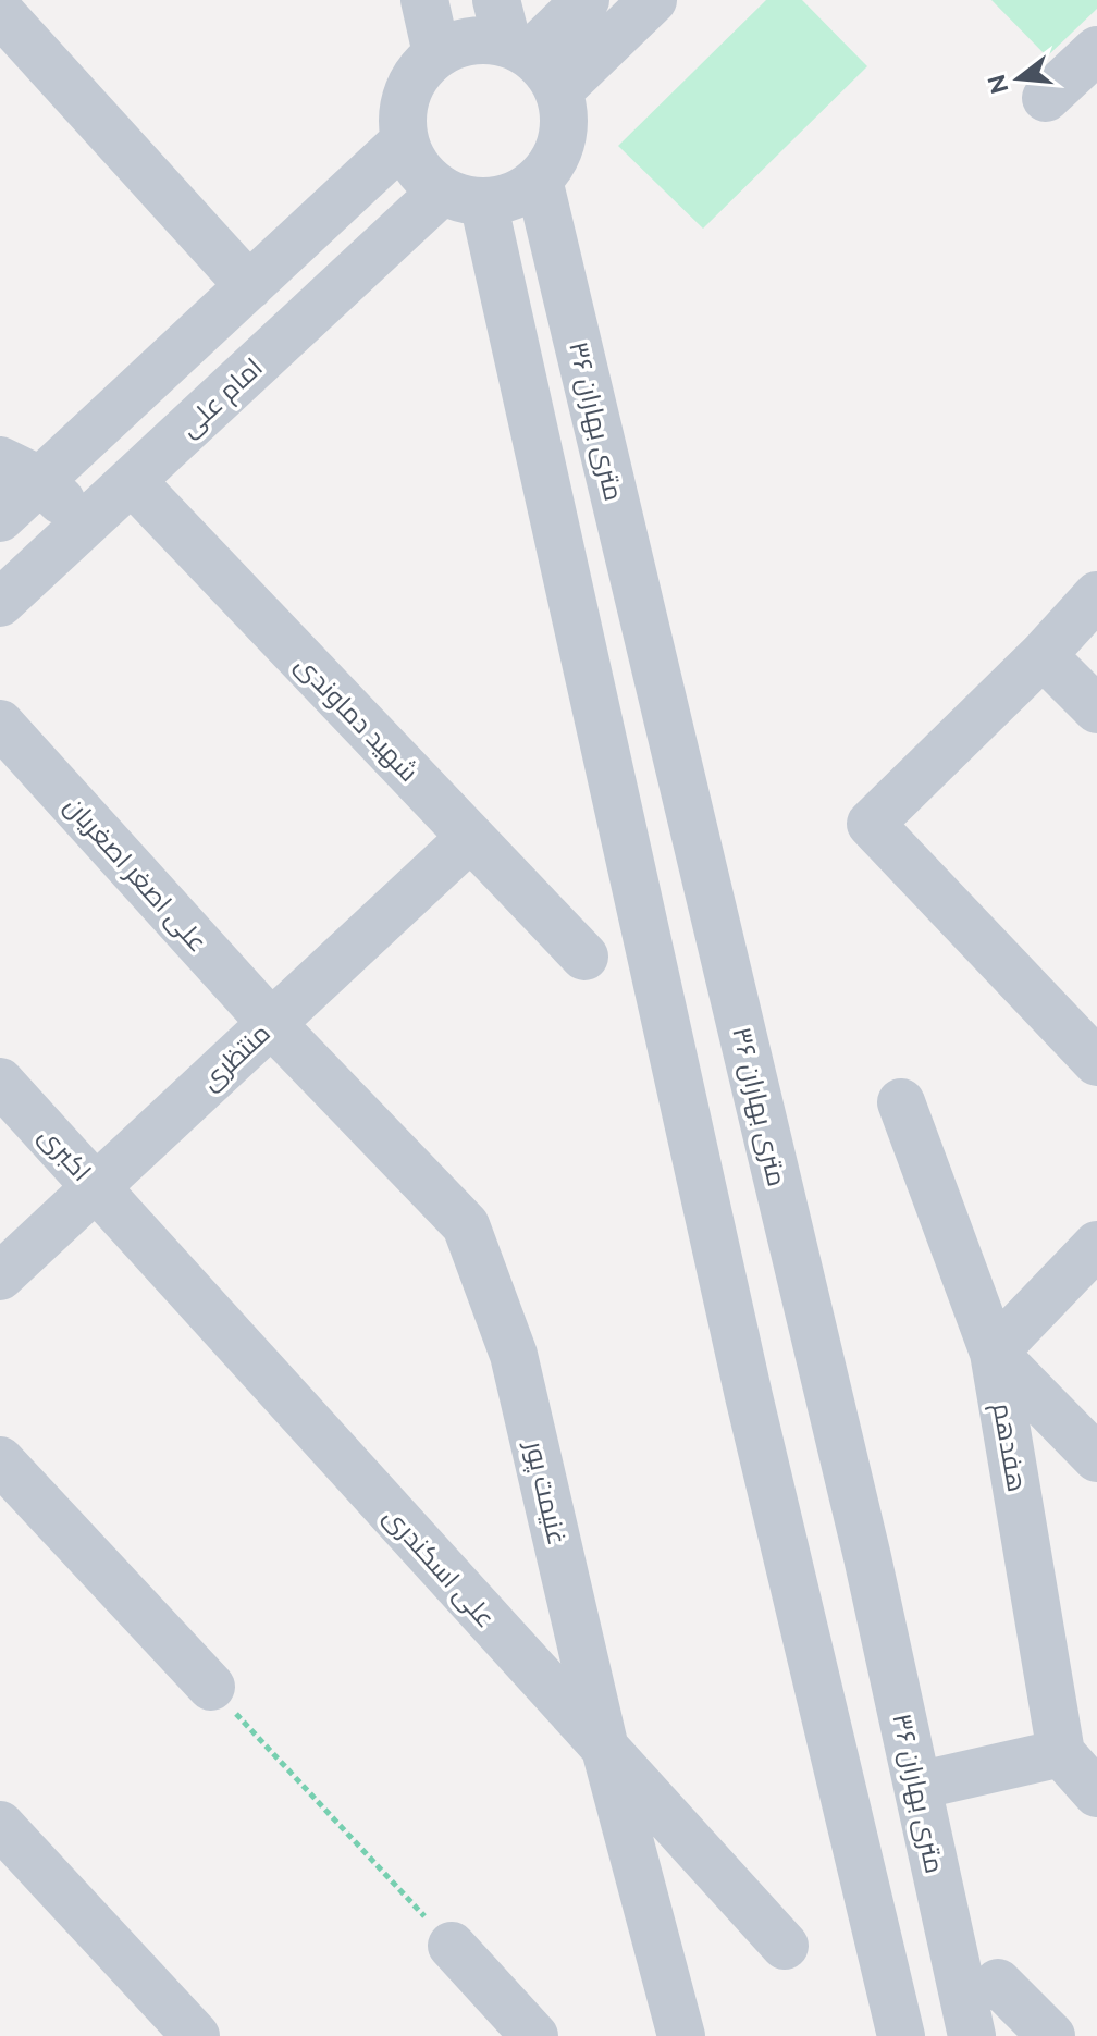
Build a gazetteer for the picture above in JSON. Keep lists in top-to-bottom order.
{
  "streets": {
    "street": [
      "امام علی",
      "۳۶ متری بهاران",
      "شهید دماوندی",
      "علی اصغر اصغریان",
      "منتظری",
      "اکبری",
      "هفدهم",
      "غنیمت پور",
      "علی اسکندری"
    ]
  },
  "crossings": [
    ["امام علی", "۳۶ متری بهاران"],
    ["امام علی", "شهید دماوندی"],
    ["شهید دماوندی", "منتظری"],
    ["علی اصغر اصغریان", "منتظری"],
    ["علی اصغر اصغریان", "غنیمت پور"],
    ["منتظری", "اکبری"],
    ["منتظری", "غنیمت پور"],
    ["منتظری", "علی اسکندری"],
    ["اکبری", "علی اسکندری"],
    ["غنیمت پور", "علی اسکندری"]
  ],
  "north": "left"
}
